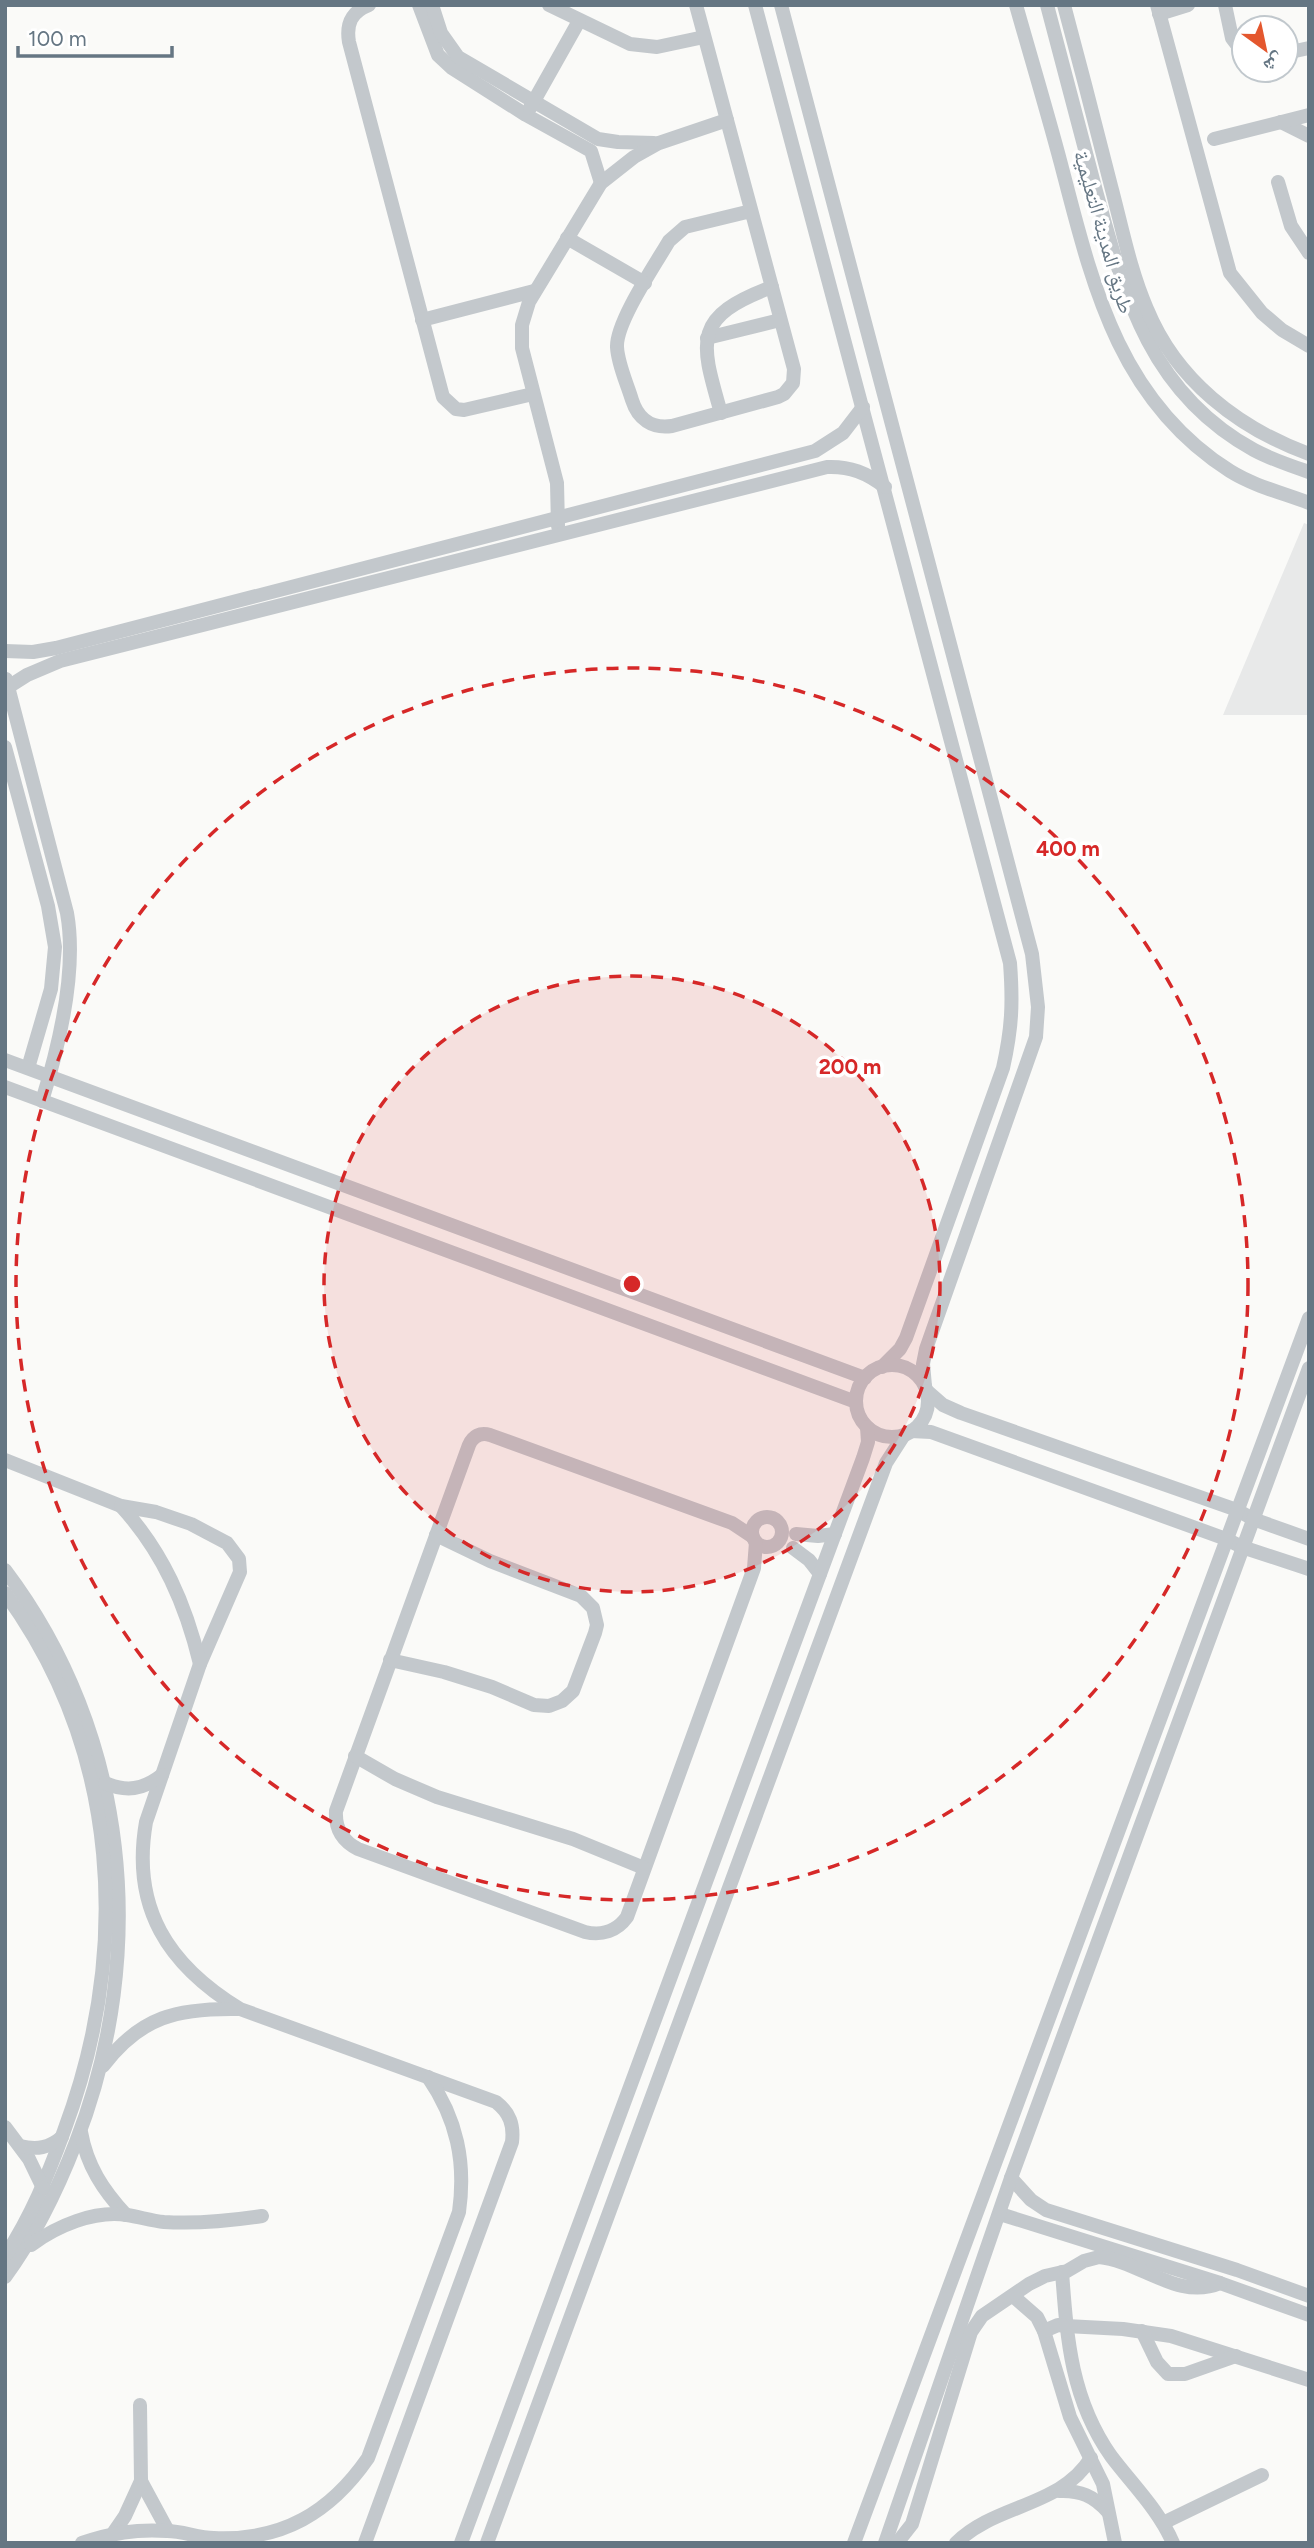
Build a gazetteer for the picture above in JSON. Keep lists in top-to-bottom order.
{
  "streets": {
    "street": ["طريق المدينة التعليمية"]
  },
  "scale_bar": "100 m",
  "north": "bottom right",
  "rings": ["400 m", "200 m"]
}
